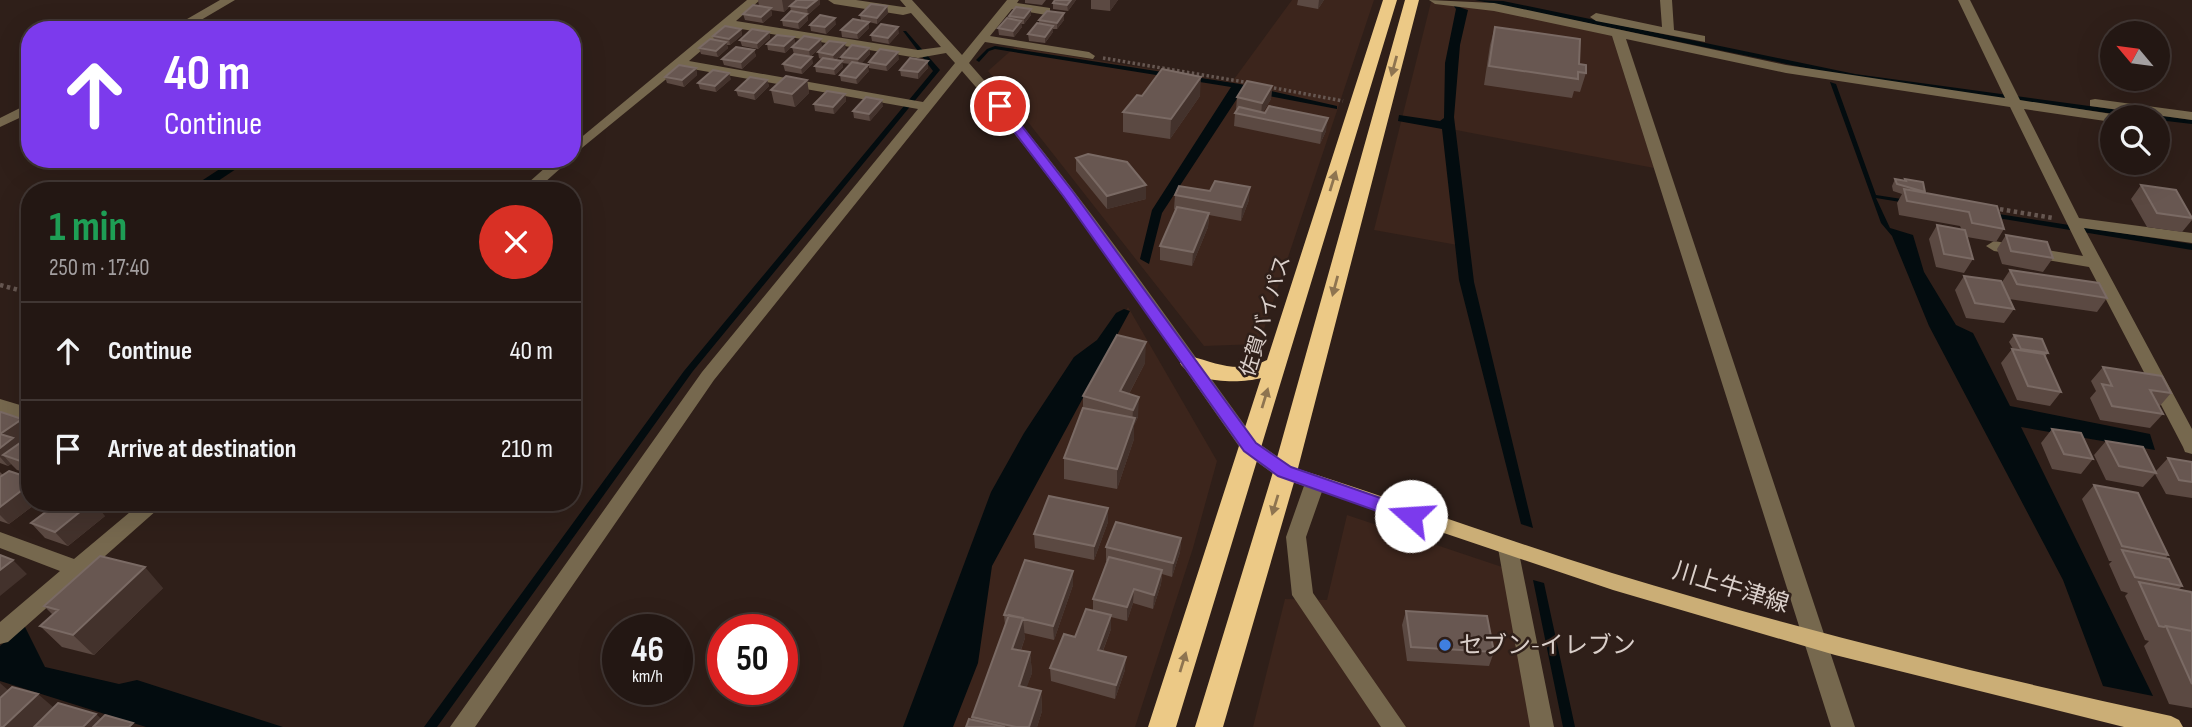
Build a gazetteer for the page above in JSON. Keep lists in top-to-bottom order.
{
  "streets": {
    "highway": ["佐賀バイパス"],
    "main road": ["川上牛津線"]
  },
  "places": ["セブン-イレブン"],
  "north": "top left",
  "page": {
    "turn": ["40 m", "Continue"],
    "heading": ["1 min", "250 m · 17:40"],
    "list": [
      {
        "name": "Continue",
        "value": "40 m"
      },
      {
        "name": "Arrive at destination",
        "value": "210 m"
      }
    ],
    "speed": "46 km/h",
    "limit": "50"
  }
}
